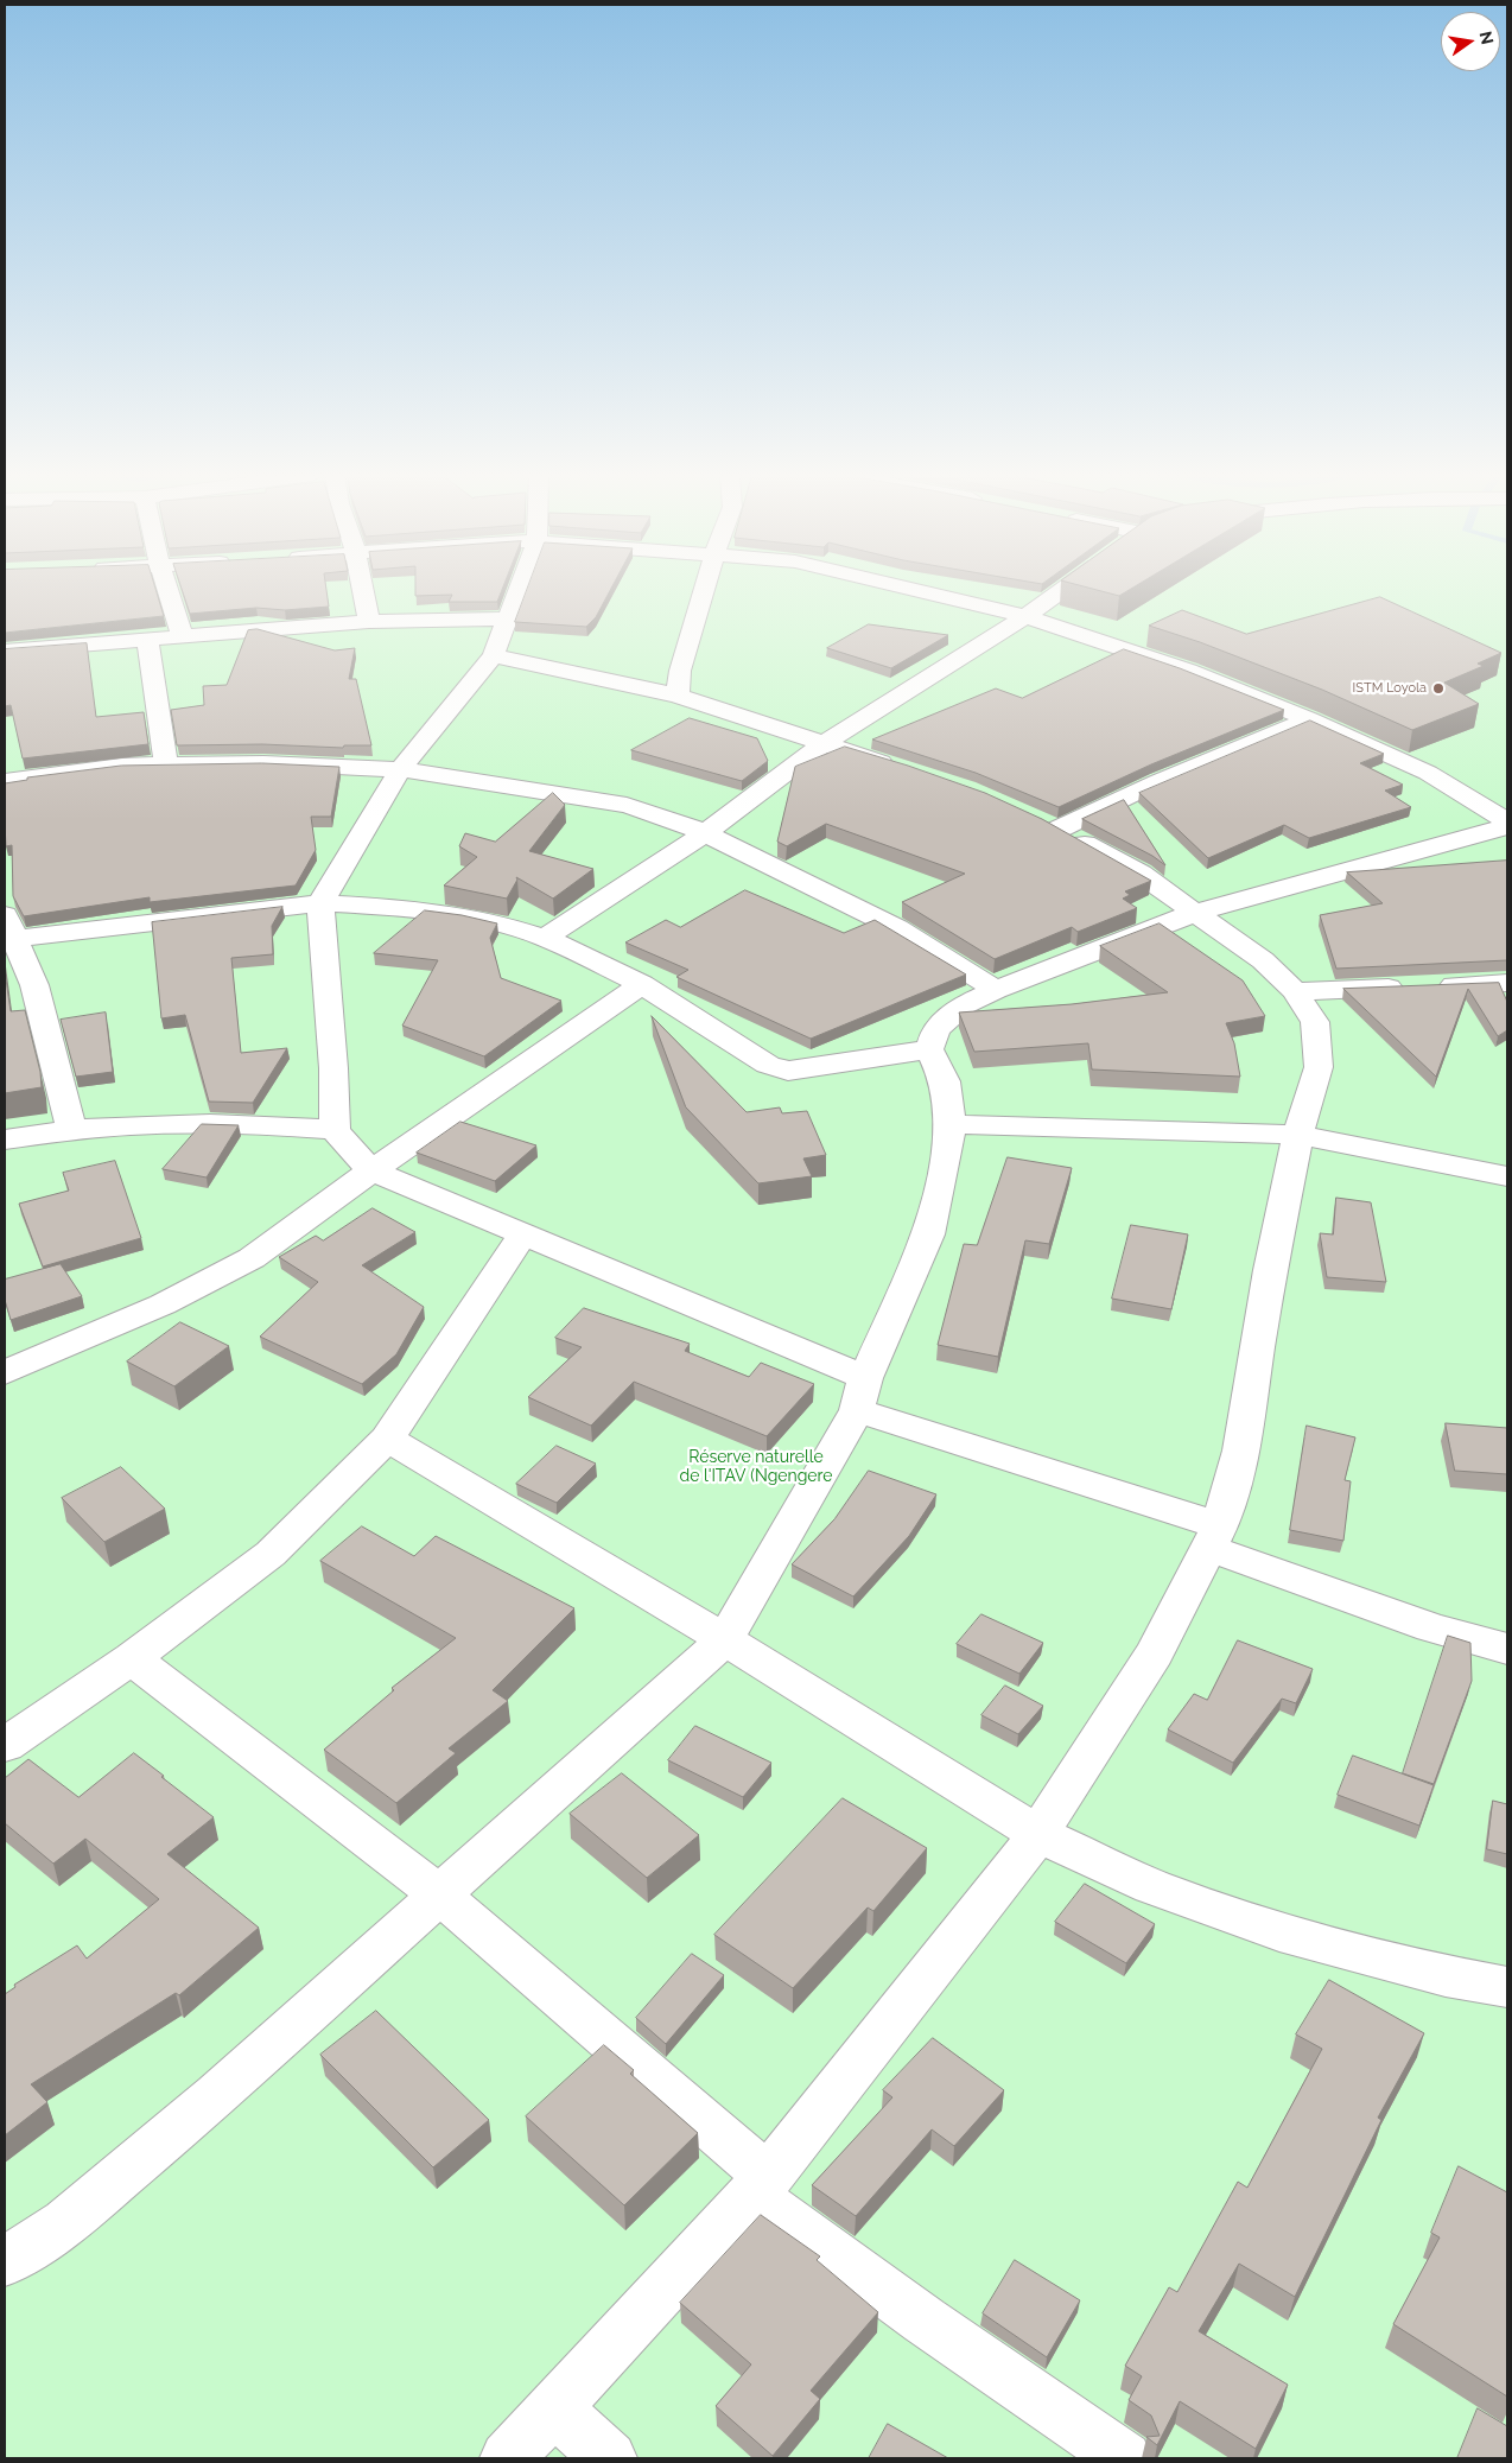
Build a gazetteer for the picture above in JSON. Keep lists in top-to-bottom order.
{
  "parks": ["Réserve naturelle de l'ITAV (Ngengere"],
  "places": ["ISTM Loyola"],
  "north": "right"
}
